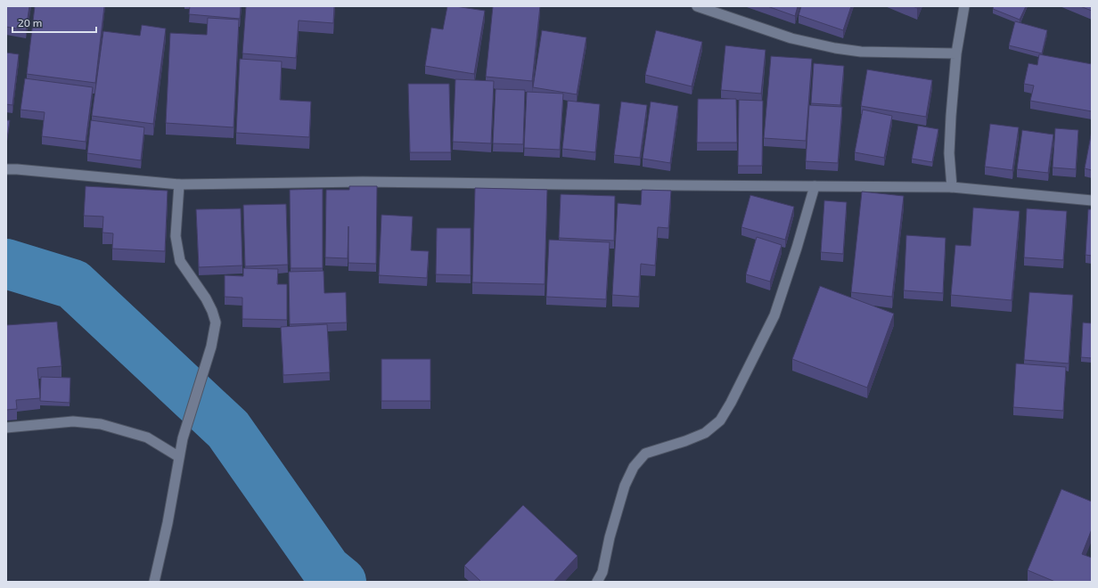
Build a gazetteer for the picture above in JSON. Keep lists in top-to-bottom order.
{
  "scale_bar": "20 m"
}
